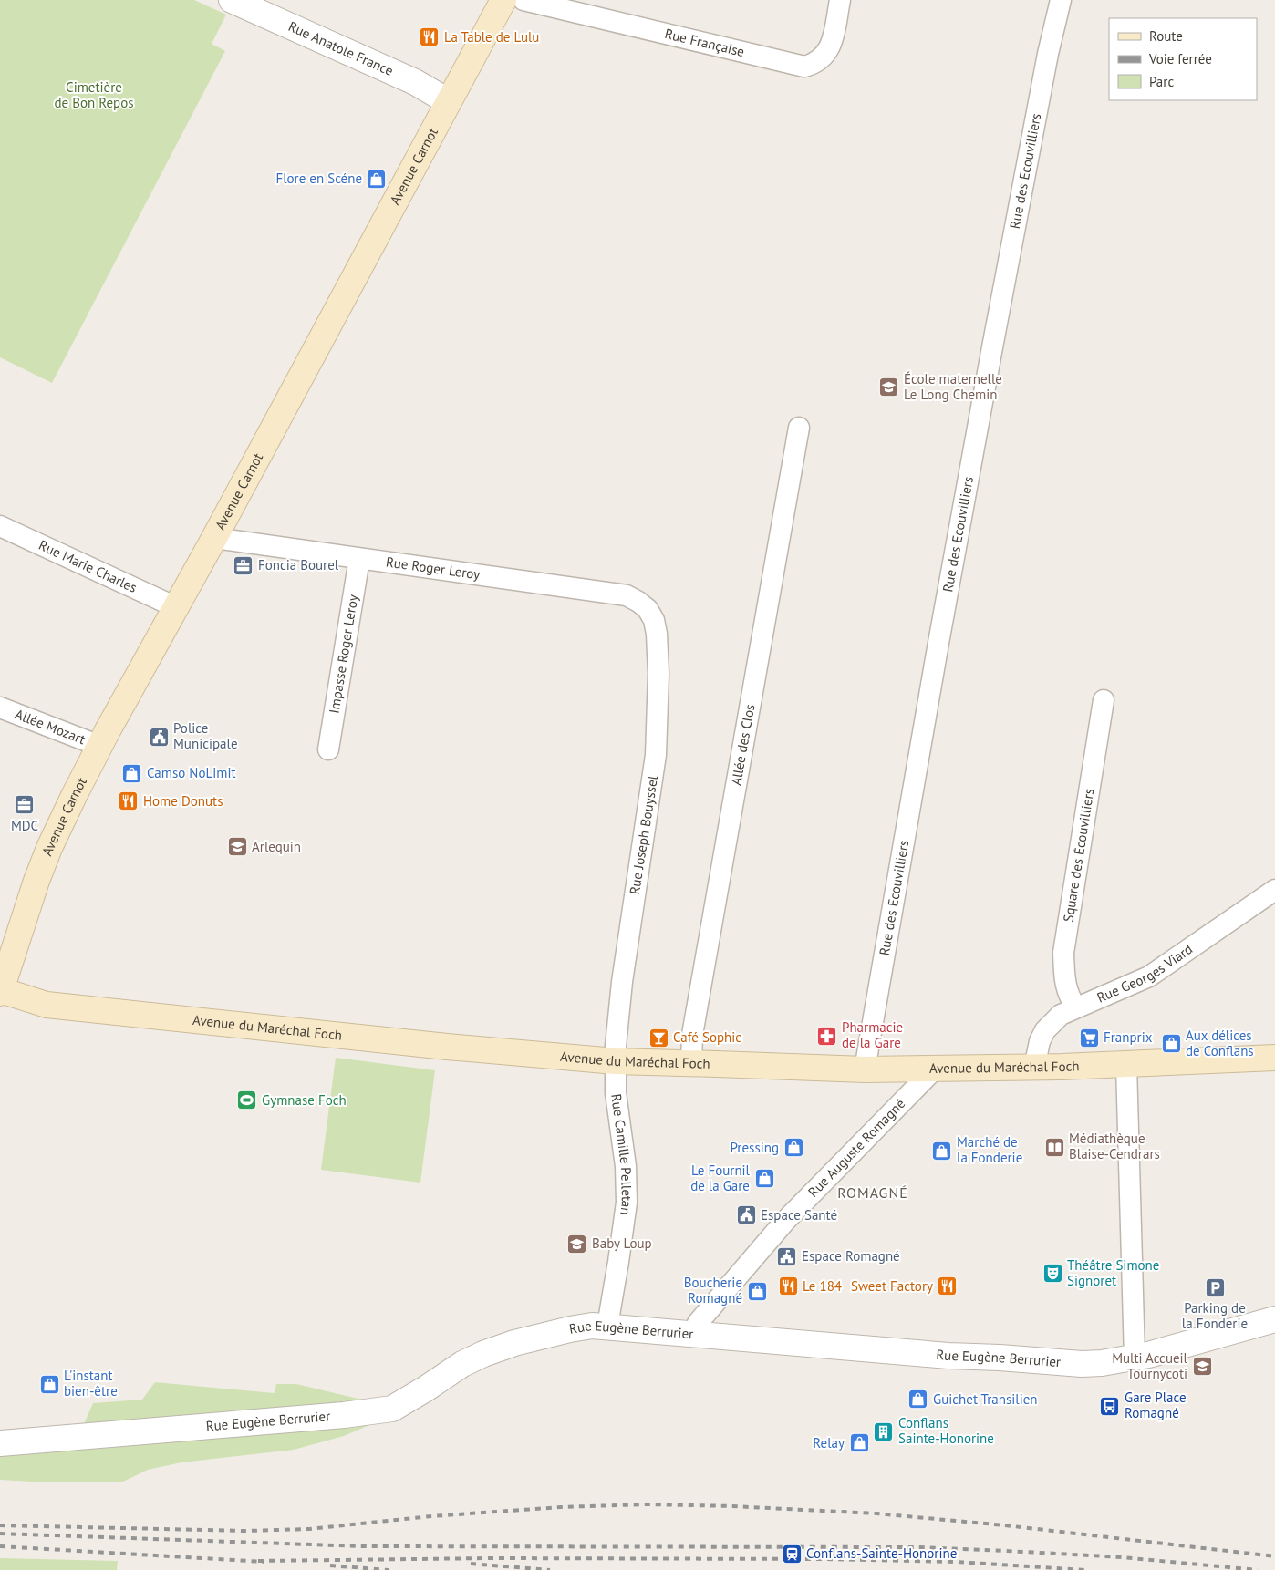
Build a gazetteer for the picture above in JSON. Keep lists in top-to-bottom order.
{
  "streets": {
    "main road": ["Avenue Carnot", "Avenue du Maréchal Foch"],
    "street": [
      "Rue Française",
      "Rue Anatole France",
      "Rue des Ecouvilliers",
      "Rue Marie Charles",
      "Rue Roger Leroy",
      "Impasse Roger Leroy",
      "Allée Mozart",
      "Allée des Clos",
      "Rue Joseph Bouyssel",
      "Square des Écouvilliers",
      "Rue Georges Viard",
      "Rue Auguste Romagné",
      "Rue Camille Pelletan",
      "Rue Eugène Berrurier"
    ]
  },
  "crossings": [
    ["Rue Anatole France", "Avenue Carnot"],
    ["Avenue Carnot", "Rue Marie Charles"],
    ["Avenue Carnot", "Rue Roger Leroy"],
    ["Avenue Carnot", "Allée Mozart"],
    ["Avenue Carnot", "Avenue du Maréchal Foch"],
    ["Rue des Ecouvilliers", "Avenue du Maréchal Foch"],
    ["Rue Roger Leroy", "Impasse Roger Leroy"],
    ["Rue Roger Leroy", "Rue Joseph Bouyssel"],
    ["Allée des Clos", "Avenue du Maréchal Foch"],
    ["Rue Joseph Bouyssel", "Avenue du Maréchal Foch"],
    ["Rue Joseph Bouyssel", "Rue Camille Pelletan"],
    ["Square des Écouvilliers", "Rue Georges Viard"],
    ["Rue Georges Viard", "Avenue du Maréchal Foch"],
    ["Avenue du Maréchal Foch", "Rue Auguste Romagné"],
    ["Avenue du Maréchal Foch", "Rue Camille Pelletan"],
    ["Rue Auguste Romagné", "Rue Eugène Berrurier"],
    ["Rue Camille Pelletan", "Rue Eugène Berrurier"]
  ],
  "districts": ["ROMAGNÉ"],
  "parks": ["Cimetière de Bon Repos"],
  "places": {
    "restaurant": [
      "La Table de Lulu",
      "Home Donuts",
      "Le 184",
      "Sweet Factory"
    ],
    "shop": [
      "Flore en Scéne",
      "Camso NoLimit",
      "Aux délices de Conflans",
      "Pressing",
      "Marché de la Fonderie",
      "Le Fournil de la Gare",
      "Boucherie Romagné",
      "L'instant bien-être",
      "Guichet Transilien",
      "Relay"
    ],
    "school or university": [
      "École maternelle Le Long Chemin",
      "Arlequin",
      "Baby Loup",
      "Multi Accueil Tournycoti"
    ],
    "office": ["Foncia Bourel", "MDC"],
    "public building": ["Police Municipale", "Espace Santé", "Espace Romagné"],
    "pharmacy": ["Pharmacie de la Gare"],
    "bar": ["Café Sophie"],
    "supermarket": ["Franprix"],
    "sports": ["Gymnase Foch"],
    "library": ["Médiathèque Blaise-Cendrars"],
    "theatre": ["Théâtre Simone Signoret"],
    "parking": ["Parking de la Fonderie"],
    "bus stop": ["Gare Place Romagné"],
    "building": ["Conflans Sainte-Honorine"],
    "station": ["Conflans-Sainte-Honorine"]
  },
  "legend": ["Route", "Voie ferrée", "Parc"]
}
